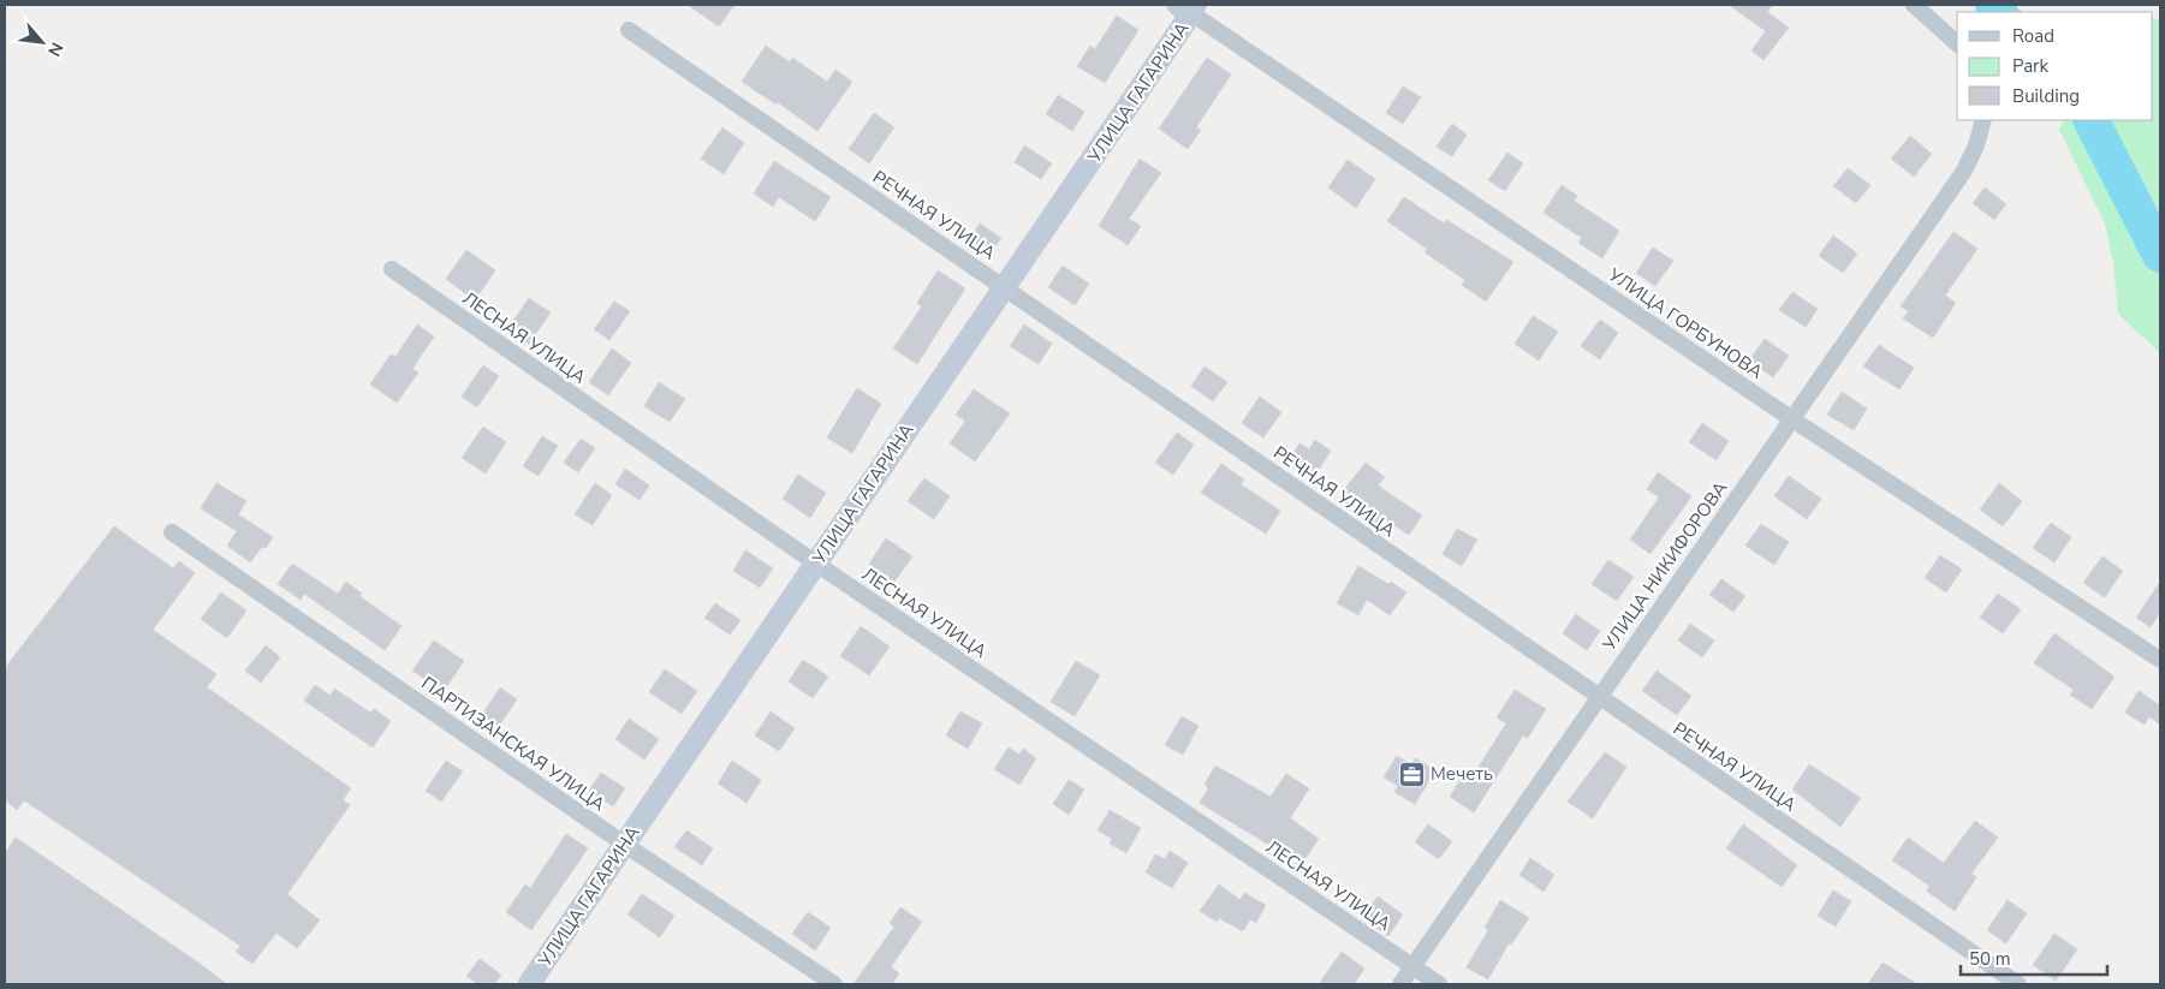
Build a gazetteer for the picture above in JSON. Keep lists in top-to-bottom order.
{
  "streets": {
    "main road": ["УЛИЦА ГАГАРИНА"],
    "street": [
      "РЕЧНАЯ УЛИЦА",
      "УЛИЦА ГОРБУНОВА",
      "ЛЕСНАЯ УЛИЦА",
      "УЛИЦА НИКИФОРОВА",
      "ПАРТИЗАНСКАЯ УЛИЦА"
    ]
  },
  "crossings": [
    ["УЛИЦА ГАГАРИНА", "РЕЧНАЯ УЛИЦА"],
    ["УЛИЦА ГАГАРИНА", "УЛИЦА ГОРБУНОВА"],
    ["УЛИЦА ГАГАРИНА", "ЛЕСНАЯ УЛИЦА"],
    ["УЛИЦА ГАГАРИНА", "ПАРТИЗАНСКАЯ УЛИЦА"],
    ["РЕЧНАЯ УЛИЦА", "УЛИЦА НИКИФОРОВА"],
    ["УЛИЦА ГОРБУНОВА", "УЛИЦА НИКИФОРОВА"],
    ["ЛЕСНАЯ УЛИЦА", "УЛИЦА НИКИФОРОВА"]
  ],
  "places": {
    "office": ["Мечеть"]
  },
  "legend": ["Road", "Park", "Building"],
  "scale_bar": "50 m",
  "north": "bottom right"
}
